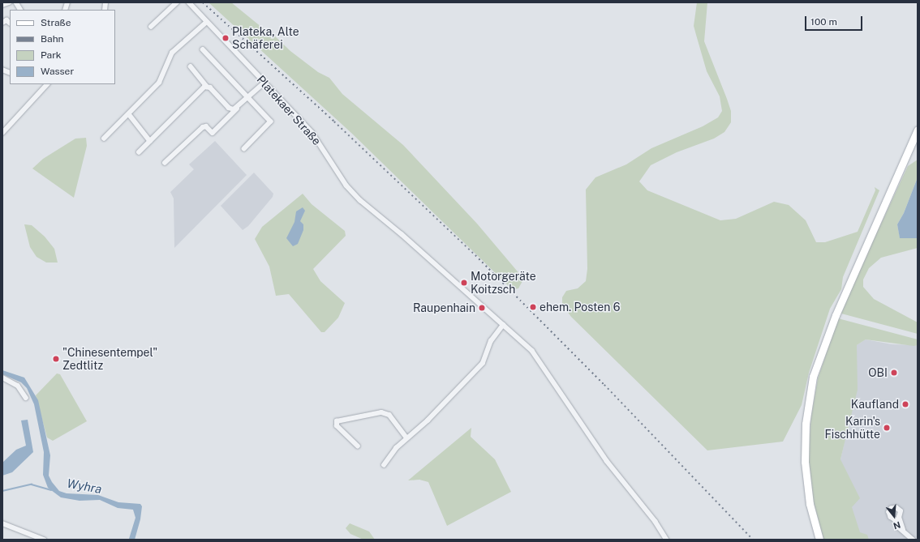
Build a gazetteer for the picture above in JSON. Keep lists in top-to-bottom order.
{
  "streets": {
    "street": ["Platekaer Straße"]
  },
  "water": ["Wyhra"],
  "places": [
    "Plateka, Alte Schäferei",
    "Motorgeräte Koitzsch",
    "ehem. Posten 6",
    "Raupenhain",
    "\"Chinesentempel\" Zedtlitz",
    "OBI",
    "Kaufland",
    "Karin's Fischhütte"
  ],
  "legend": [
    "Straße",
    "Bahn",
    "Park",
    "Wasser"
  ],
  "scale_bar": "100 m",
  "north": "bottom"
}
